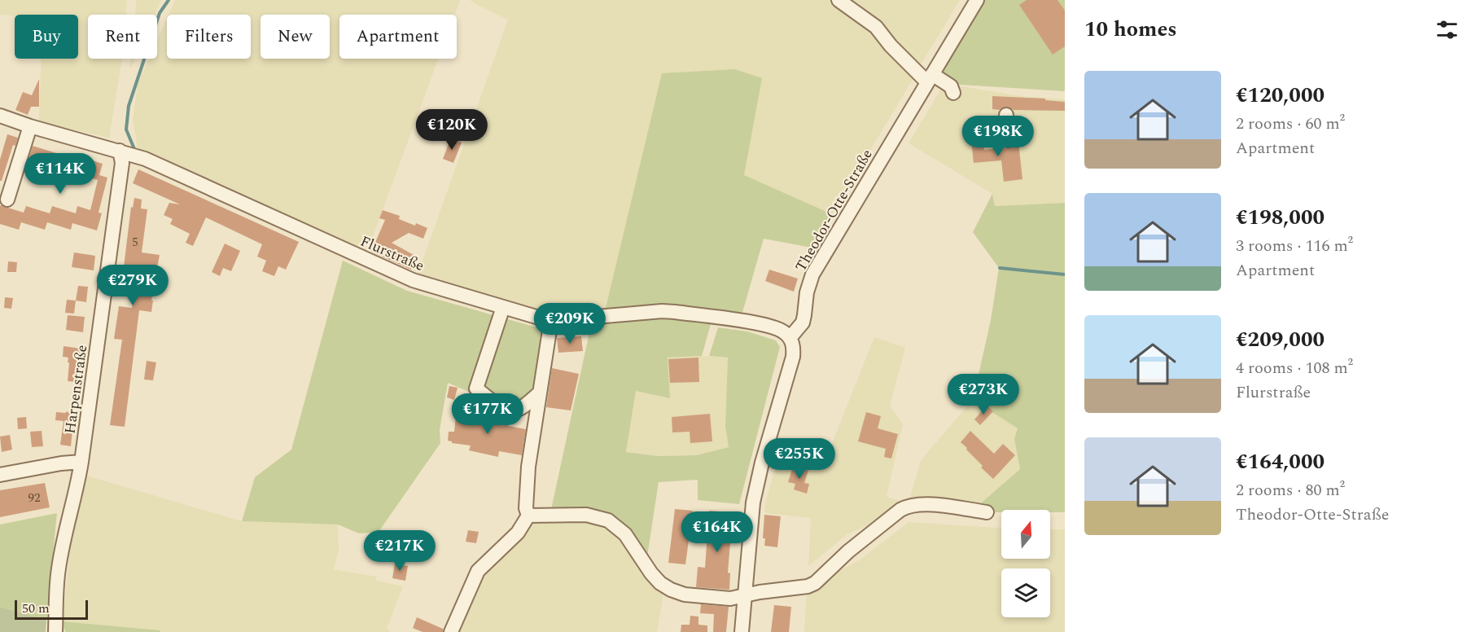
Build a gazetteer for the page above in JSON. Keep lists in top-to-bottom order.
{
  "streets": {
    "street": ["Theodor-Otte-Straße", "Flurstraße", "Harpenstraße"]
  },
  "crossings": [
    ["Theodor-Otte-Straße", "Flurstraße"],
    ["Flurstraße", "Harpenstraße"]
  ],
  "house_numbers": ["5", "92"],
  "scale_bar": "50 m",
  "north": "top",
  "page": {
    "heading": "10 homes",
    "chip": [
      "Buy",
      "Rent",
      "Filters",
      "New",
      "Apartment"
    ],
    "list": [
      {
        "name": "€120,000",
        "note": "2 rooms · 60 m² · Apartment"
      },
      {
        "name": "€198,000",
        "note": "3 rooms · 116 m² · Apartment"
      },
      {
        "name": "€209,000",
        "note": "4 rooms · 108 m² · Flurstraße"
      },
      {
        "name": "€164,000",
        "note": "2 rooms · 80 m² · Theodor-Otte-Straße"
      }
    ],
    "price": [
      "€120K",
      "€198K",
      "€114K",
      "€279K",
      "€209K",
      "€273K",
      "€177K",
      "€255K",
      "€164K",
      "€217K"
    ],
    "scale": "50 m"
  }
}
